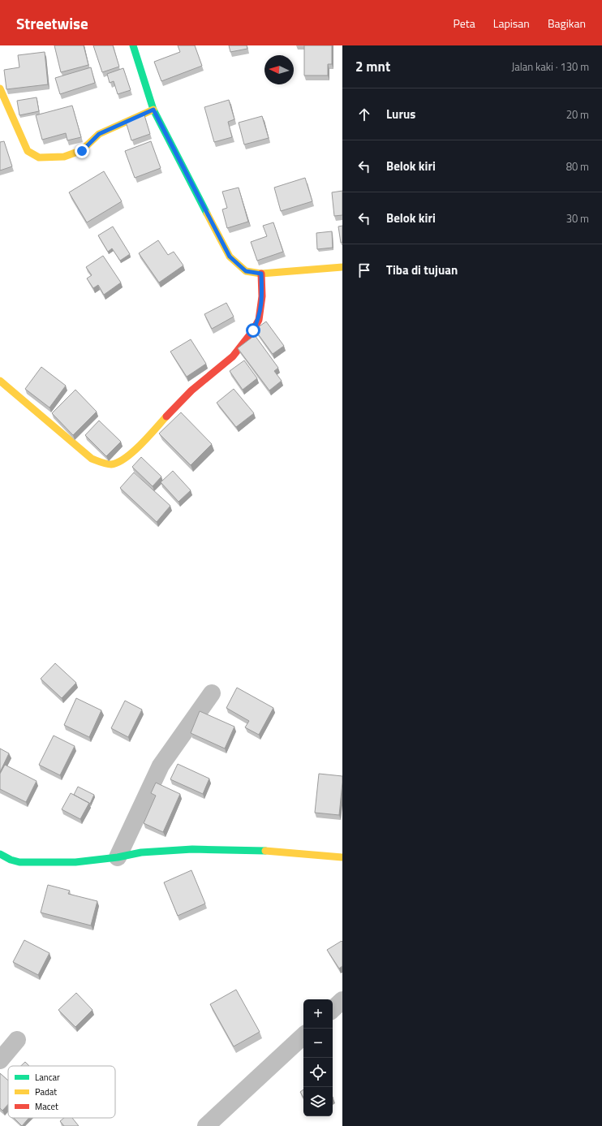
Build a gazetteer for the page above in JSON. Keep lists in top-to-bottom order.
{
  "legend": ["Lancar", "Padat", "Macet"],
  "north": "left",
  "page": {
    "header": "Streetwise",
    "nav": ["Peta", "Lapisan", "Bagikan"],
    "heading": ["2 mnt", "Jalan kaki · 130 m"],
    "list": [
      ["Lurus", "20 m"],
      ["Belok kiri", "80 m"],
      ["Belok kiri", "30 m"],
      "Tiba di tujuan"
    ],
    "map_buttons": ["+", "−"]
  }
}
